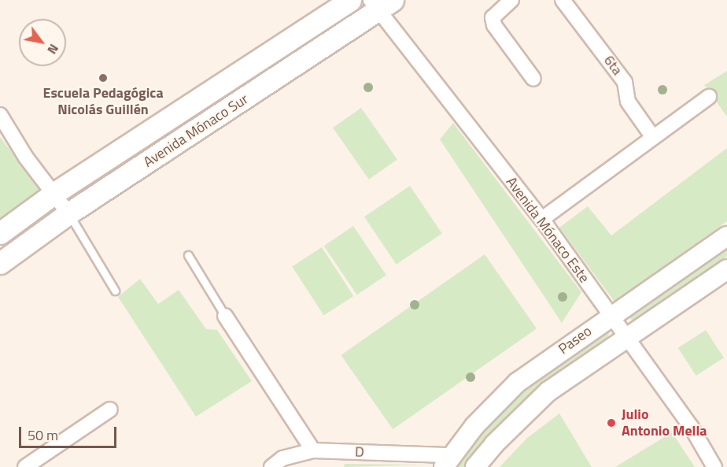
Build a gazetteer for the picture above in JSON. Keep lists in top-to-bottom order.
{
  "streets": {
    "main road": ["Avenida Mónaco Sur"],
    "street": [
      "6ta",
      "Avenida Mónaco Este",
      "Paseo",
      "D"
    ]
  },
  "crossings": [
    ["Avenida Mónaco Sur", "Avenida Mónaco Este"],
    ["Avenida Mónaco Este", "Paseo"],
    ["Paseo", "D"]
  ],
  "places": ["Escuela Pedagógica Nicolás Guillén", "Julio Antonio Mella"],
  "scale_bar": "50 m",
  "north": "bottom right"
}
